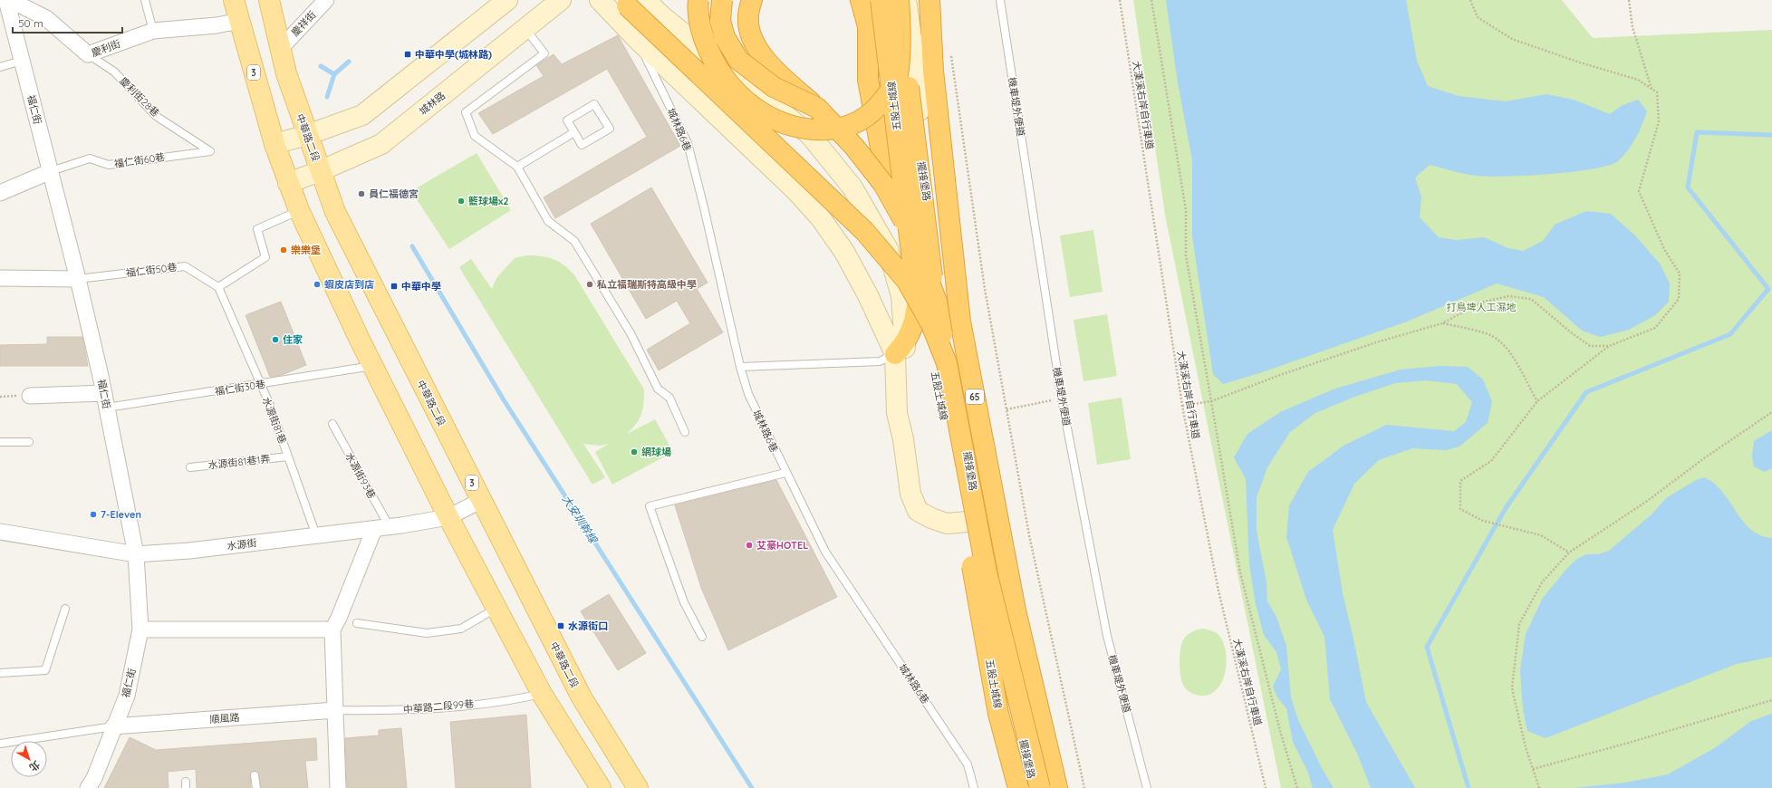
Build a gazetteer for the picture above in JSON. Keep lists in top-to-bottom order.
{
  "streets": {
    "highway": ["五股土城線", "65"],
    "main road": ["3", "中華路二段"],
    "street": [
      "慶祥街",
      "慶利街",
      "城林路",
      "福仁街",
      "擺接堡路",
      "水源街",
      "順風路"
    ],
    "lane": [
      "慶利街28巷",
      "機車堤外便道",
      "城林路6巷",
      "福仁街60巷",
      "福仁街50巷",
      "福仁街30巷",
      "水源街81巷",
      "水源街81巷1弄",
      "水源街93巷",
      "中華路二段99巷"
    ],
    "path": ["大漢溪右岸自行車道"]
  },
  "crossings": [
    ["慶祥街", "中華路二段"],
    ["慶利街", "3"],
    ["慶利街", "慶利街28巷"],
    ["3", "城林路"],
    ["3", "福仁街30巷"],
    ["3", "水源街"],
    ["3", "中華路二段99巷"],
    ["慶利街28巷", "福仁街60巷"],
    ["城林路", "中華路二段"],
    ["福仁街", "福仁街60巷"],
    ["福仁街", "福仁街50巷"],
    ["福仁街", "福仁街30巷"],
    ["福仁街", "水源街"],
    ["福仁街", "順風路"],
    ["中華路二段", "水源街"],
    ["福仁街50巷", "水源街81巷"],
    ["福仁街30巷", "水源街81巷"],
    ["水源街81巷", "水源街81巷1弄"],
    ["水源街81巷", "水源街"],
    ["水源街93巷", "水源街"],
    ["中華路二段99巷", "順風路"]
  ],
  "water": ["大安圳幹線"],
  "parks": ["打鳥埤人工濕地"],
  "places": {
    "transit": ["中華中學(城林路)", "中華中學", "水源街口"],
    "other": [
      "員仁福德宮",
      "籃球場x2",
      "樂樂堡",
      "蝦皮店到店",
      "私立福瑞斯特高級中學",
      "住家",
      "網球場",
      "7-Eleven",
      "艾豪HOTEL"
    ]
  },
  "scale_bar": "50 m",
  "north": "bottom right"
}
